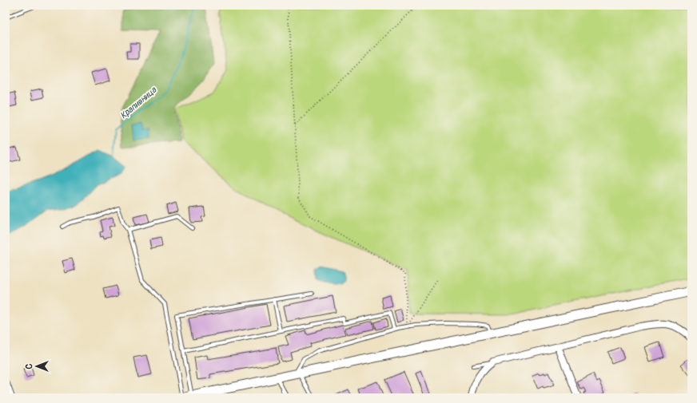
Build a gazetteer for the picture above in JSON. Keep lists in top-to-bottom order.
{
  "water": ["Крапивница"],
  "north": "left"
}
